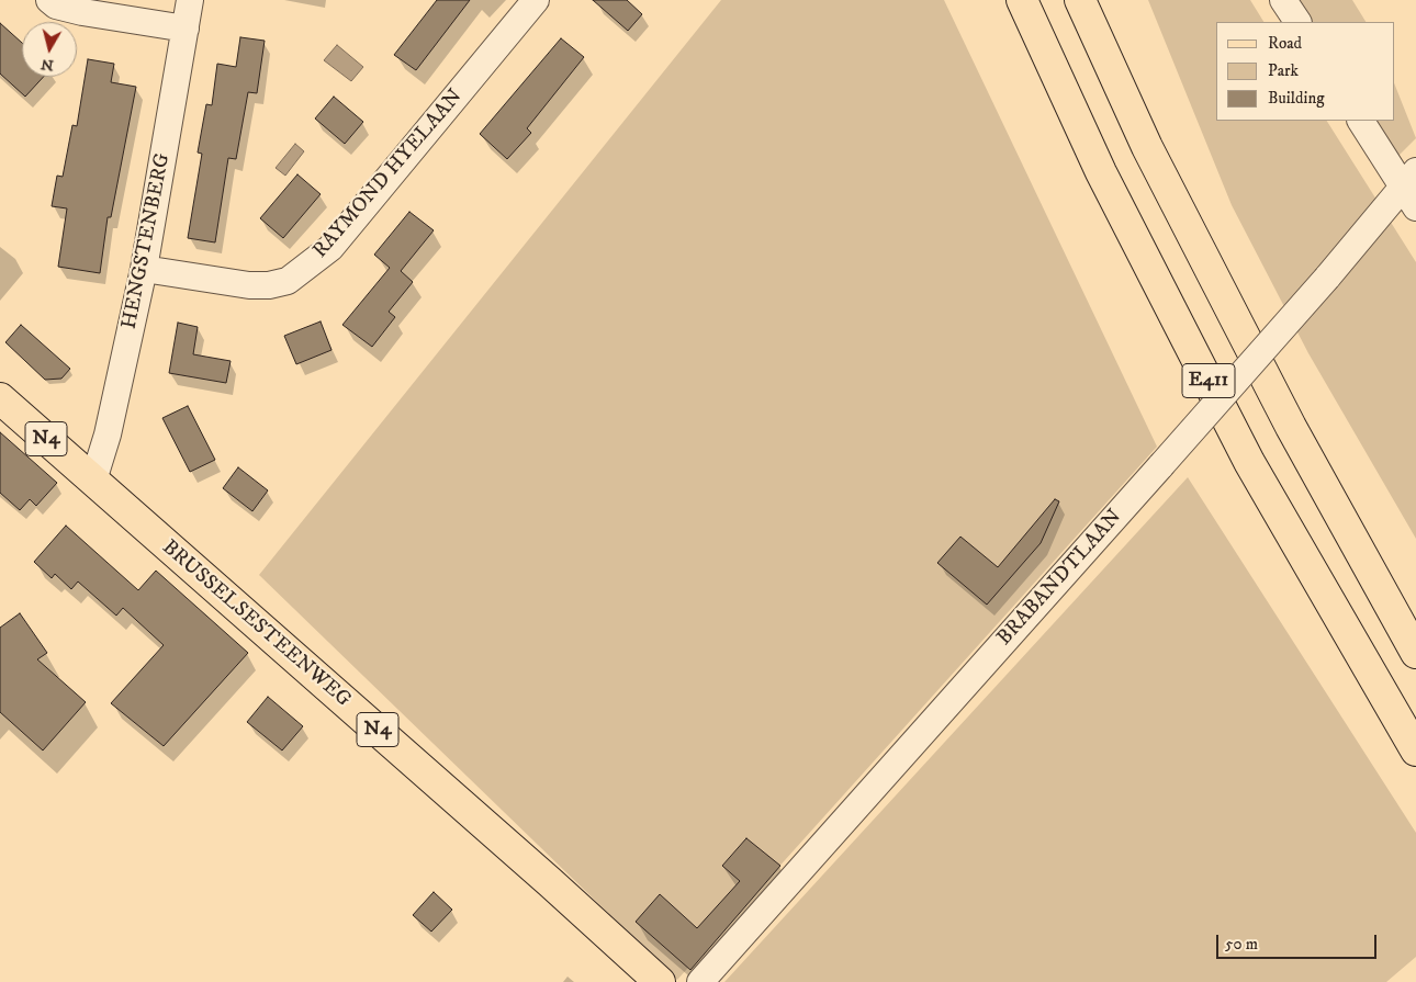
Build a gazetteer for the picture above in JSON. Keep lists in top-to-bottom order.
{
  "streets": {
    "main road": ["E411", "N4", "BRUSSELSESTEENWEG"],
    "street": ["RAYMOND HYELAAN", "HENGSTENBERG", "BRABANDTLAAN"]
  },
  "crossings": [
    ["RAYMOND HYELAAN", "HENGSTENBERG"],
    ["HENGSTENBERG", "BRUSSELSESTEENWEG"]
  ],
  "legend": ["Road", "Park", "Building"],
  "scale_bar": "50 m",
  "north": "bottom"
}
